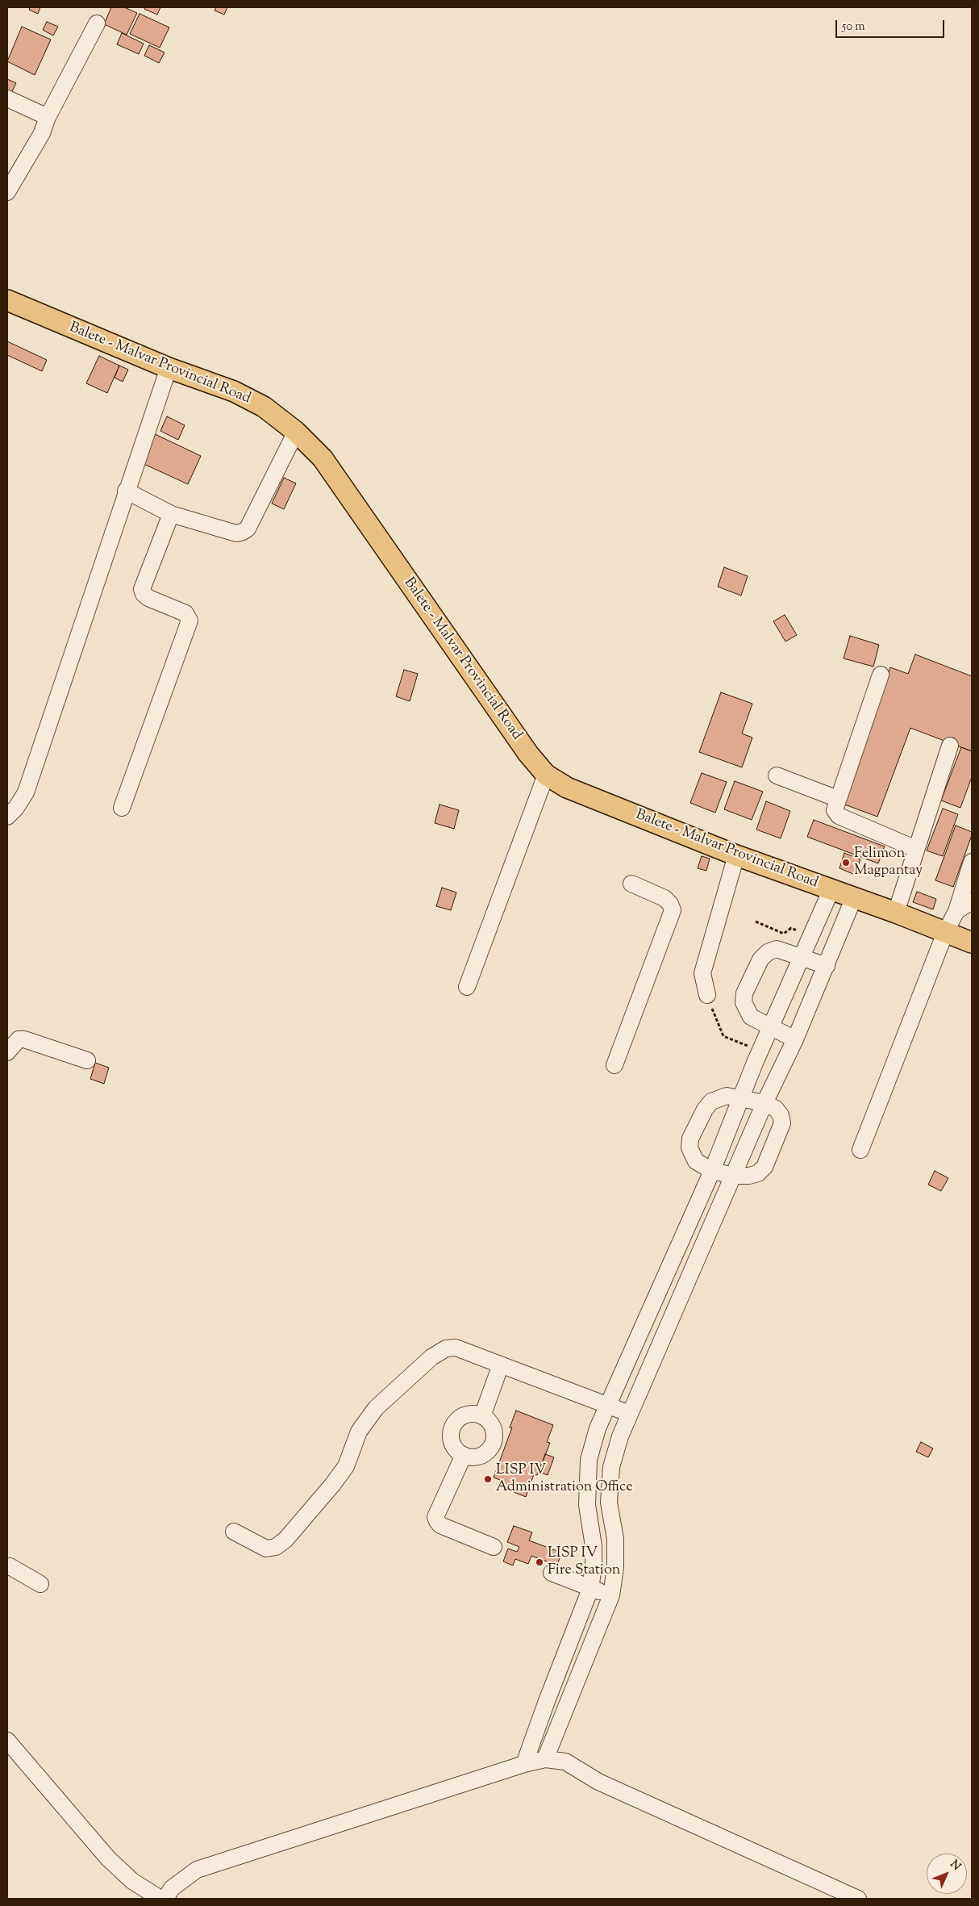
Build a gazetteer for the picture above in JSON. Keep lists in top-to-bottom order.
{
  "streets": {
    "main road": ["Balete - Malvar Provincial Road"]
  },
  "places": ["Felimon Magpantay", "LISP IV Administration Office", "LISP IV Fire Station"],
  "scale_bar": "50 m",
  "north": "top right"
}
